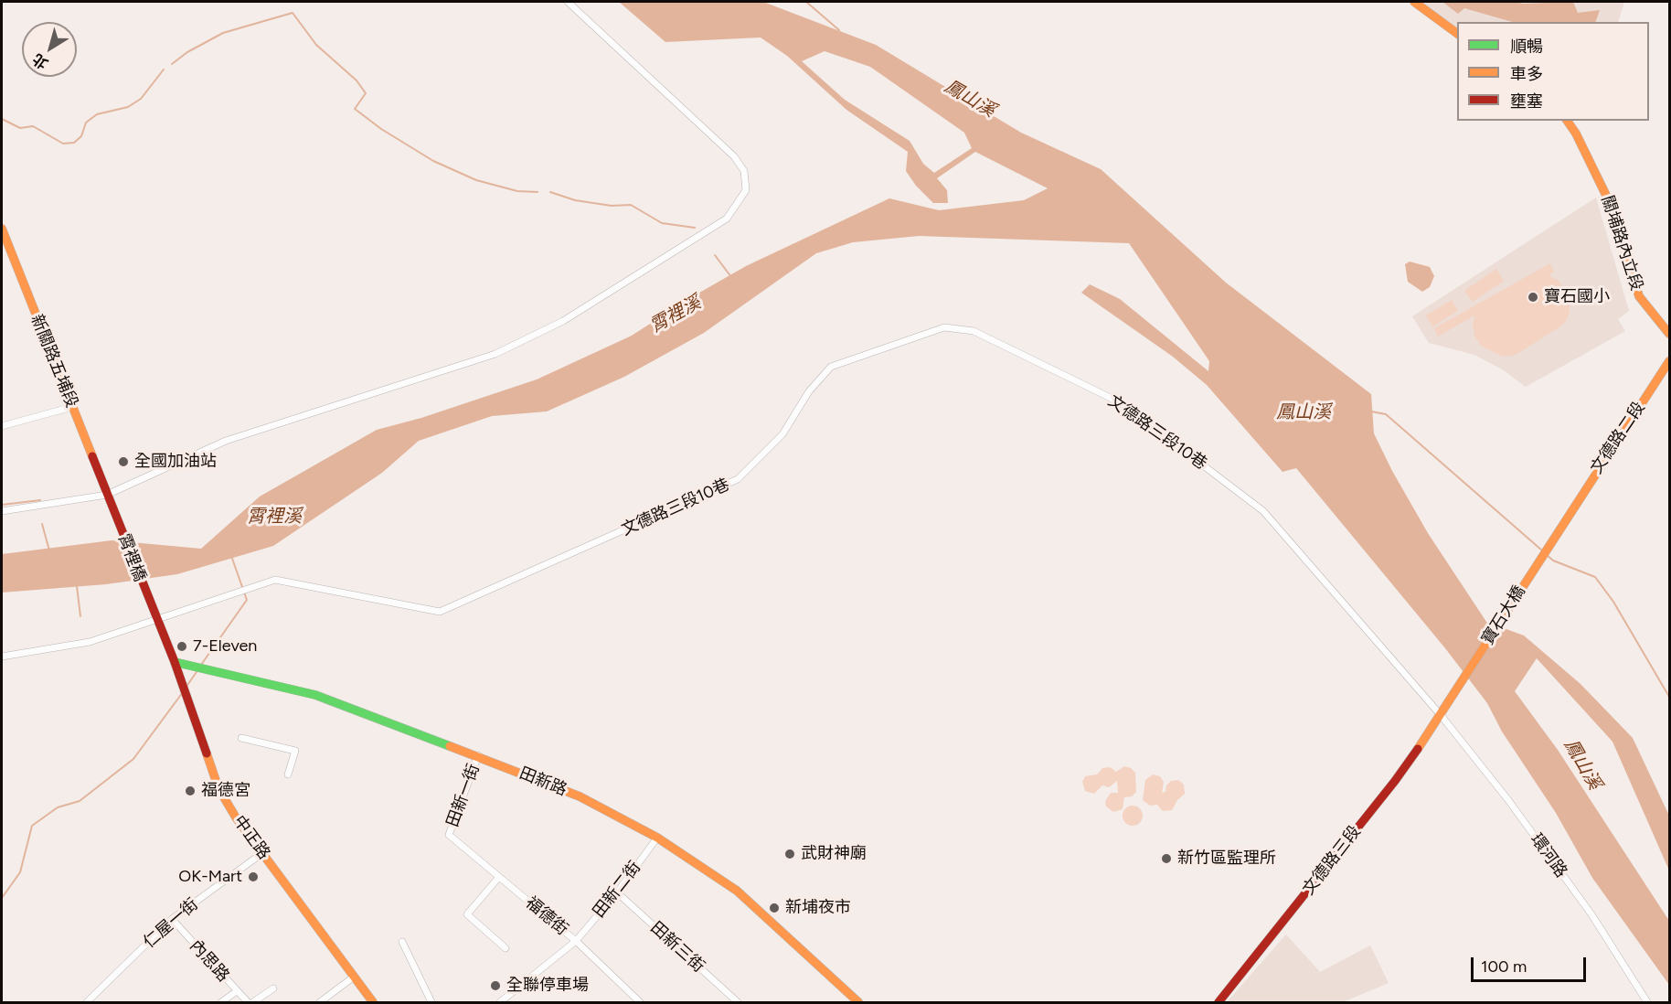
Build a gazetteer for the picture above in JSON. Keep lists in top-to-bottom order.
{
  "streets": {
    "main road": [
      "關埔路內立段",
      "新關路五埔段",
      "文德路二段",
      "霄裡橋",
      "寶石大橋",
      "田新路",
      "中正路",
      "文德路三段"
    ],
    "street": [
      "文德路三段10巷",
      "田新一街",
      "環河路",
      "田新二街",
      "福德街",
      "仁屋一街",
      "田新三街",
      "內思路"
    ]
  },
  "crossings": [
    ["新關路五埔段", "霄裡橋"],
    ["文德路三段10巷", "霄裡橋"],
    ["文德路三段10巷", "寶石大橋"],
    ["文德路三段10巷", "中正路"],
    ["文德路三段10巷", "環河路"],
    ["文德路三段10巷", "文德路三段"],
    ["文德路二段", "寶石大橋"],
    ["霄裡橋", "中正路"],
    ["寶石大橋", "環河路"],
    ["寶石大橋", "文德路三段"],
    ["田新路", "田新一街"],
    ["田新路", "中正路"],
    ["田新路", "田新二街"],
    ["田新一街", "福德街"],
    ["中正路", "仁屋一街"],
    ["環河路", "文德路三段"],
    ["田新二街", "福德街"],
    ["田新二街", "田新三街"],
    ["仁屋一街", "內思路"]
  ],
  "water": ["鳳山溪", "霄裡溪"],
  "places": [
    "寶石國小",
    "全國加油站",
    "7-Eleven",
    "福德宮",
    "武財神廟",
    "新竹區監理所",
    "OK-Mart",
    "新埔夜市",
    "全聯停車場"
  ],
  "legend": ["順暢", "車多", "壅塞"],
  "scale_bar": "100 m",
  "north": "bottom left"
}
